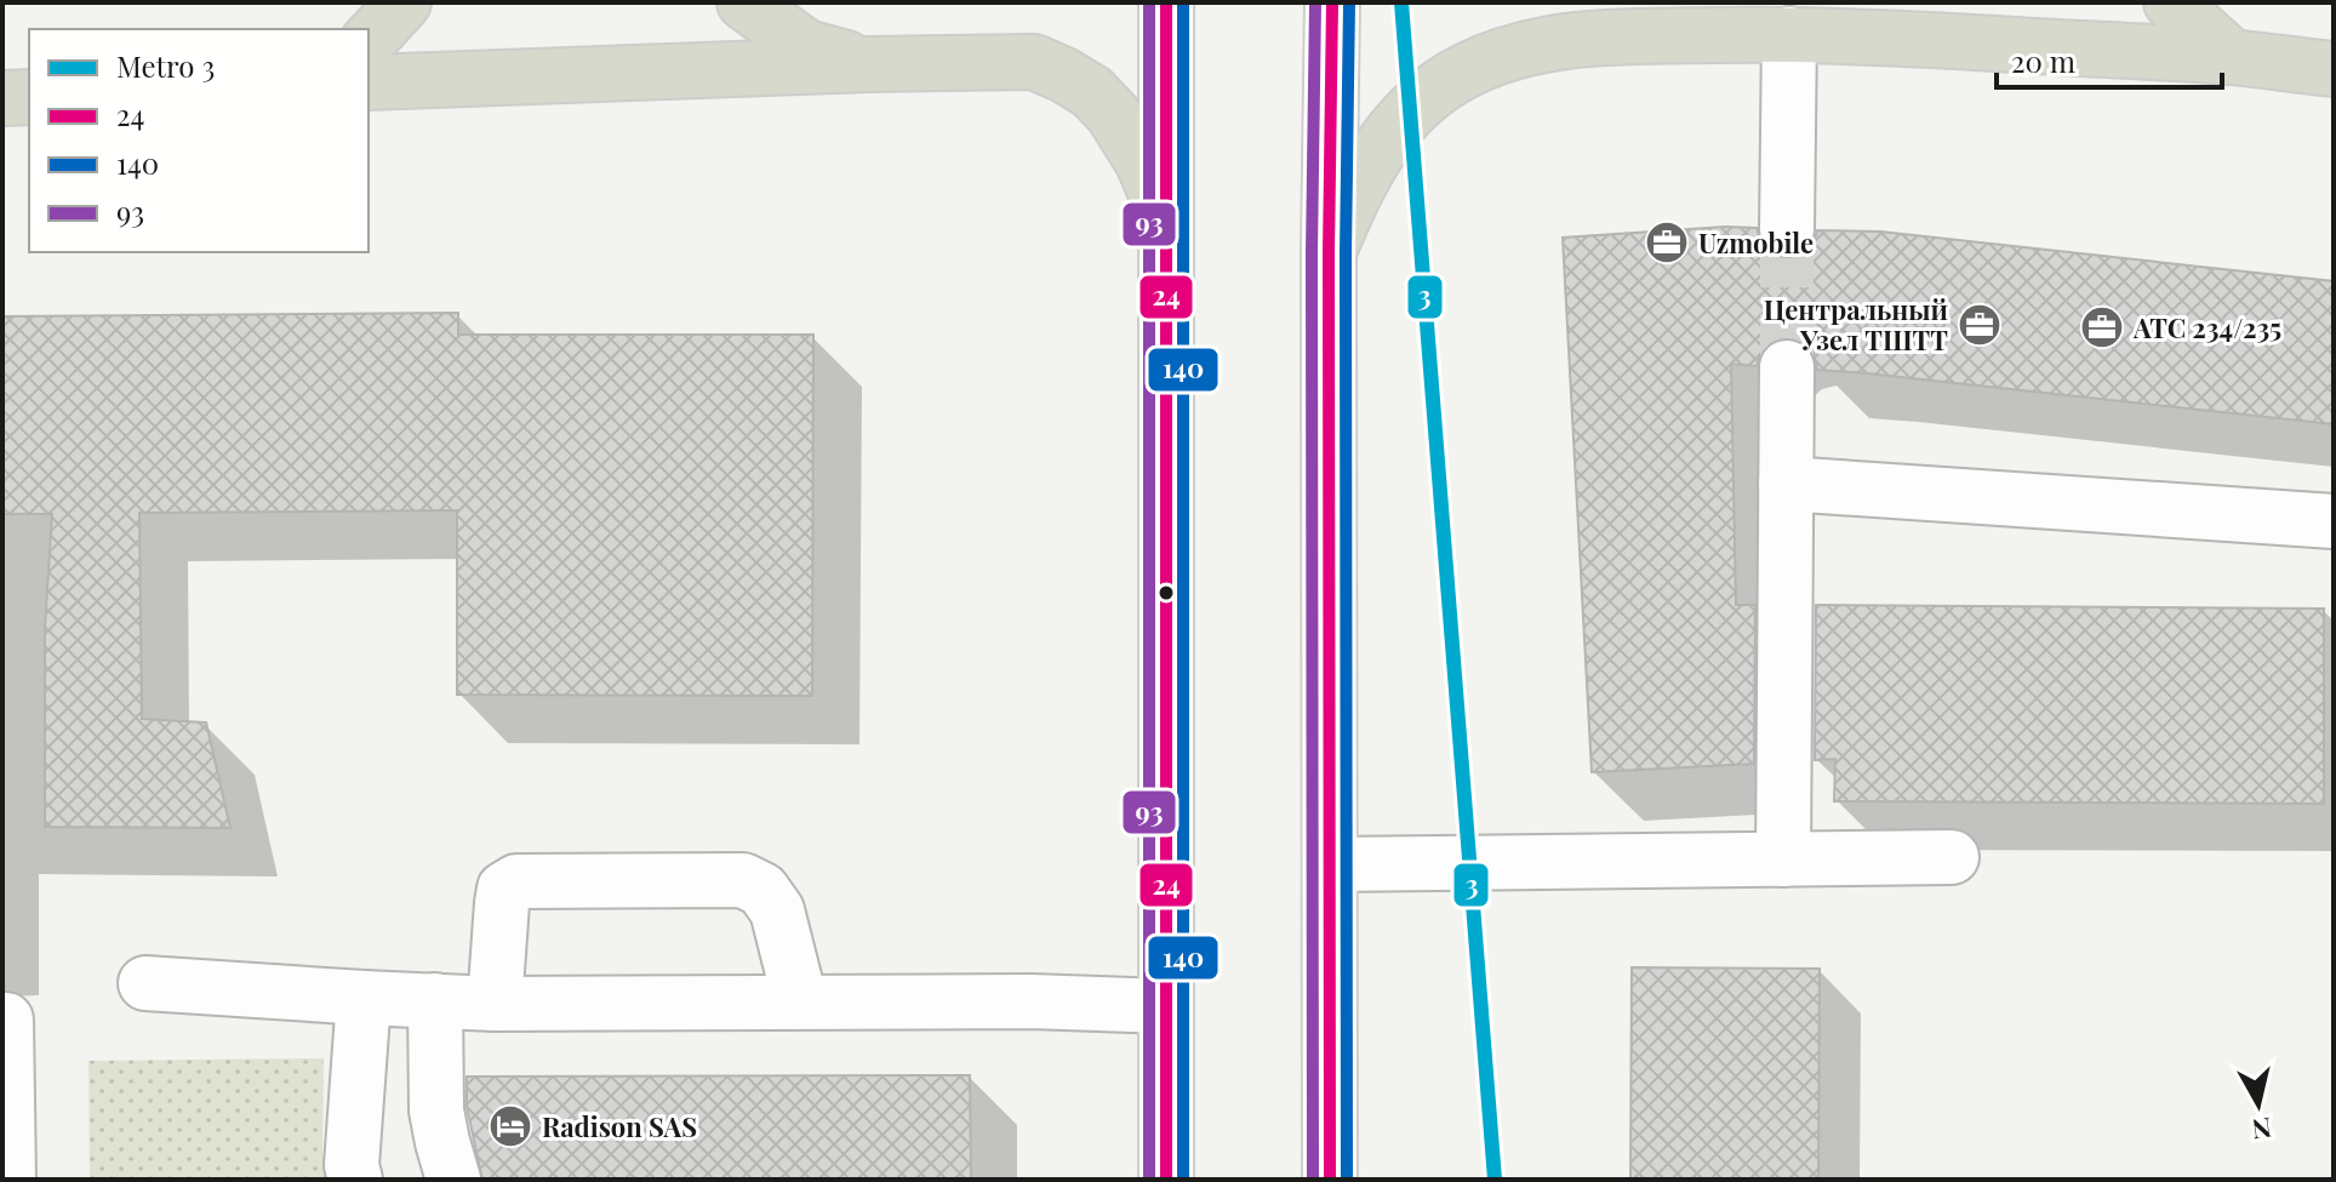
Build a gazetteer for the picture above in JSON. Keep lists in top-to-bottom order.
{
  "places": {
    "office": ["Uzmobile", "Центральный Узел ТШТТ", "ATC 234/235"],
    "hotel": ["Radison SAS"]
  },
  "lines": [
    "metro line 3",
    "transit line 24",
    "transit line 140",
    "transit line 93"
  ],
  "legend": [
    "Metro 3",
    "24",
    "140",
    "93"
  ],
  "scale_bar": "20 m",
  "north": "bottom"
}
